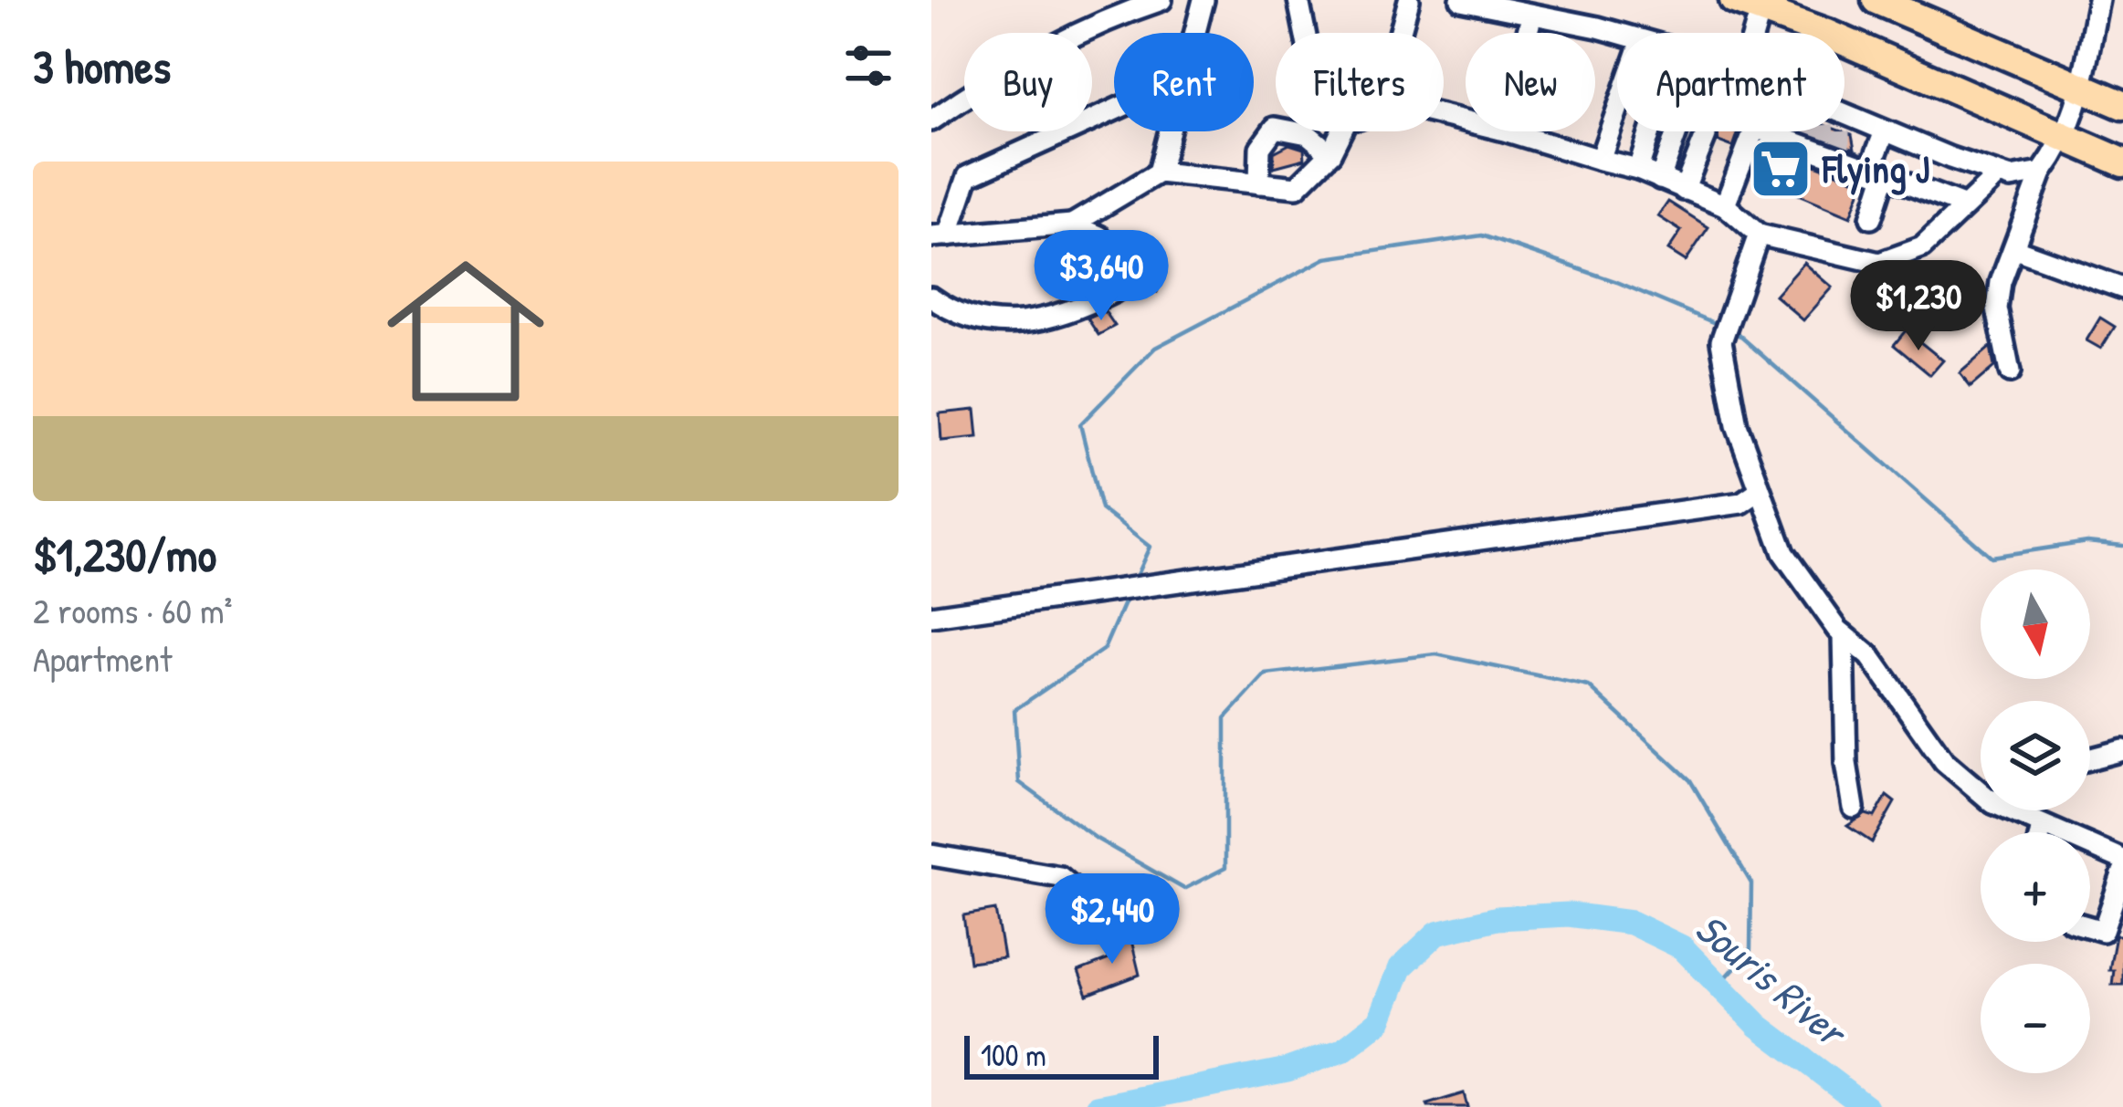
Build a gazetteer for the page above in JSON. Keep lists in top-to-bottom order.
{
  "water": ["Souris River"],
  "places": {
    "supermarket": ["Flying J"]
  },
  "scale_bar": "100 m",
  "north": "bottom",
  "page": {
    "heading": "3 homes",
    "chip": [
      "Buy",
      "Rent",
      "Filters",
      "New",
      "Apartment"
    ],
    "list": [
      {
        "name": "$1,230/mo",
        "note": "2 rooms · 60 m² · Apartment"
      }
    ],
    "price": ["$3,640", "$1,230", "$2,440"],
    "map_buttons": ["+", "−"],
    "scale": "100 m"
  }
}
